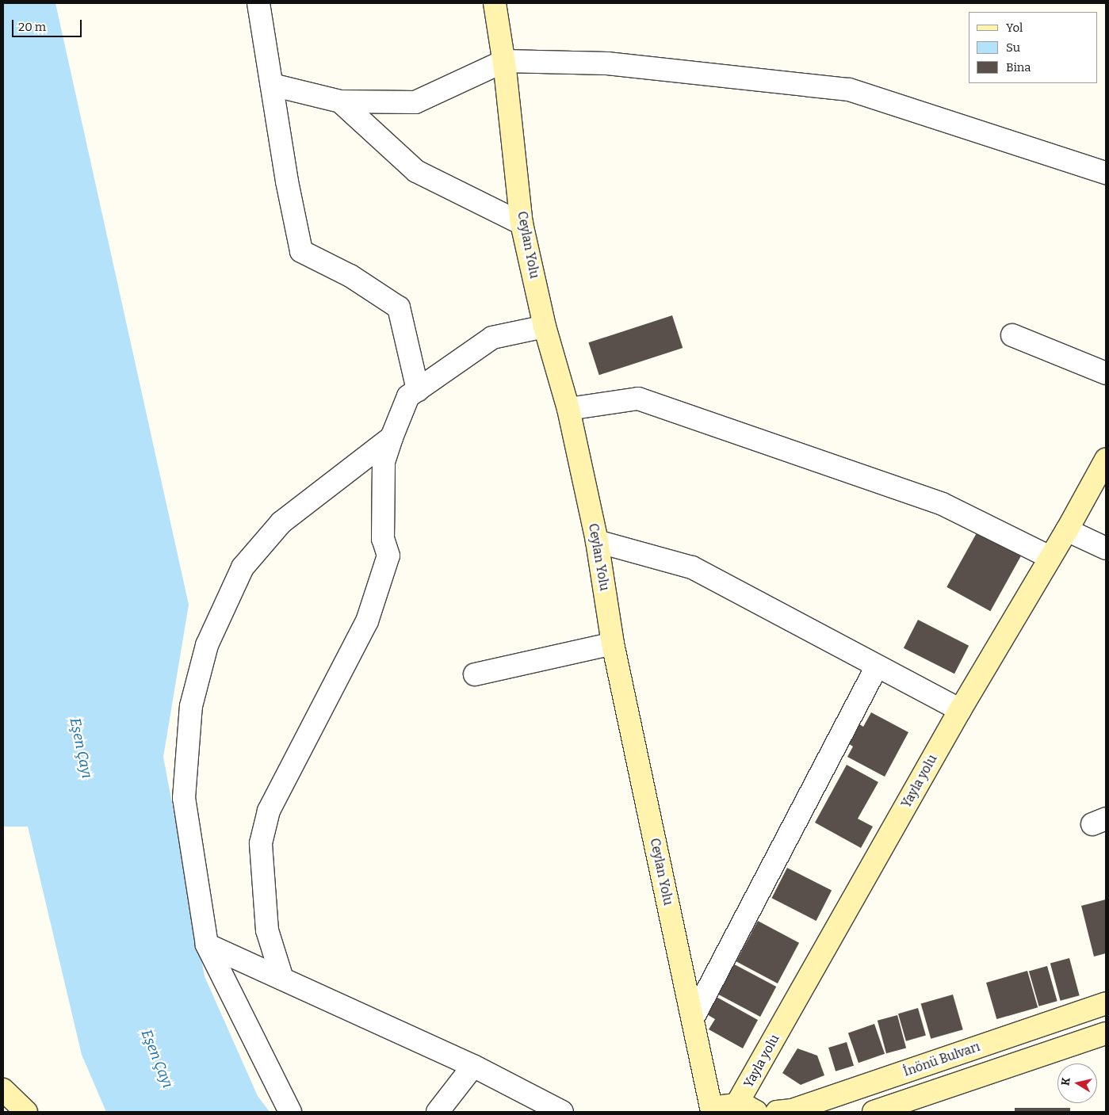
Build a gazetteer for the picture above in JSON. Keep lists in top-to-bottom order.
{
  "streets": {
    "street": ["Ceylan Yolu", "Yayla yolu", "İnönü Bulvarı"]
  },
  "water": ["Eşen Çayı"],
  "legend": ["Yol", "Su", "Bina"],
  "scale_bar": "20 m",
  "north": "left"
}
